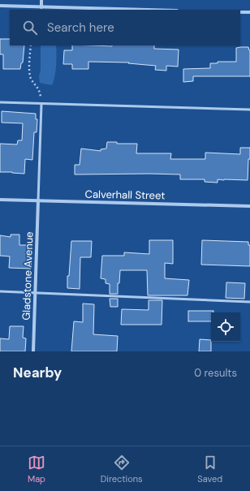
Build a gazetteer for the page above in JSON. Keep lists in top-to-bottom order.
{
  "streets": {
    "street": ["Calverhall Street", "Gladstone Avenue"]
  },
  "crossings": [
    ["Calverhall Street", "Gladstone Avenue"]
  ],
  "page": {
    "search": "Search here",
    "heading": ["Nearby", "0 results"],
    "nav": ["Map", "Directions", "Saved"]
  }
}
